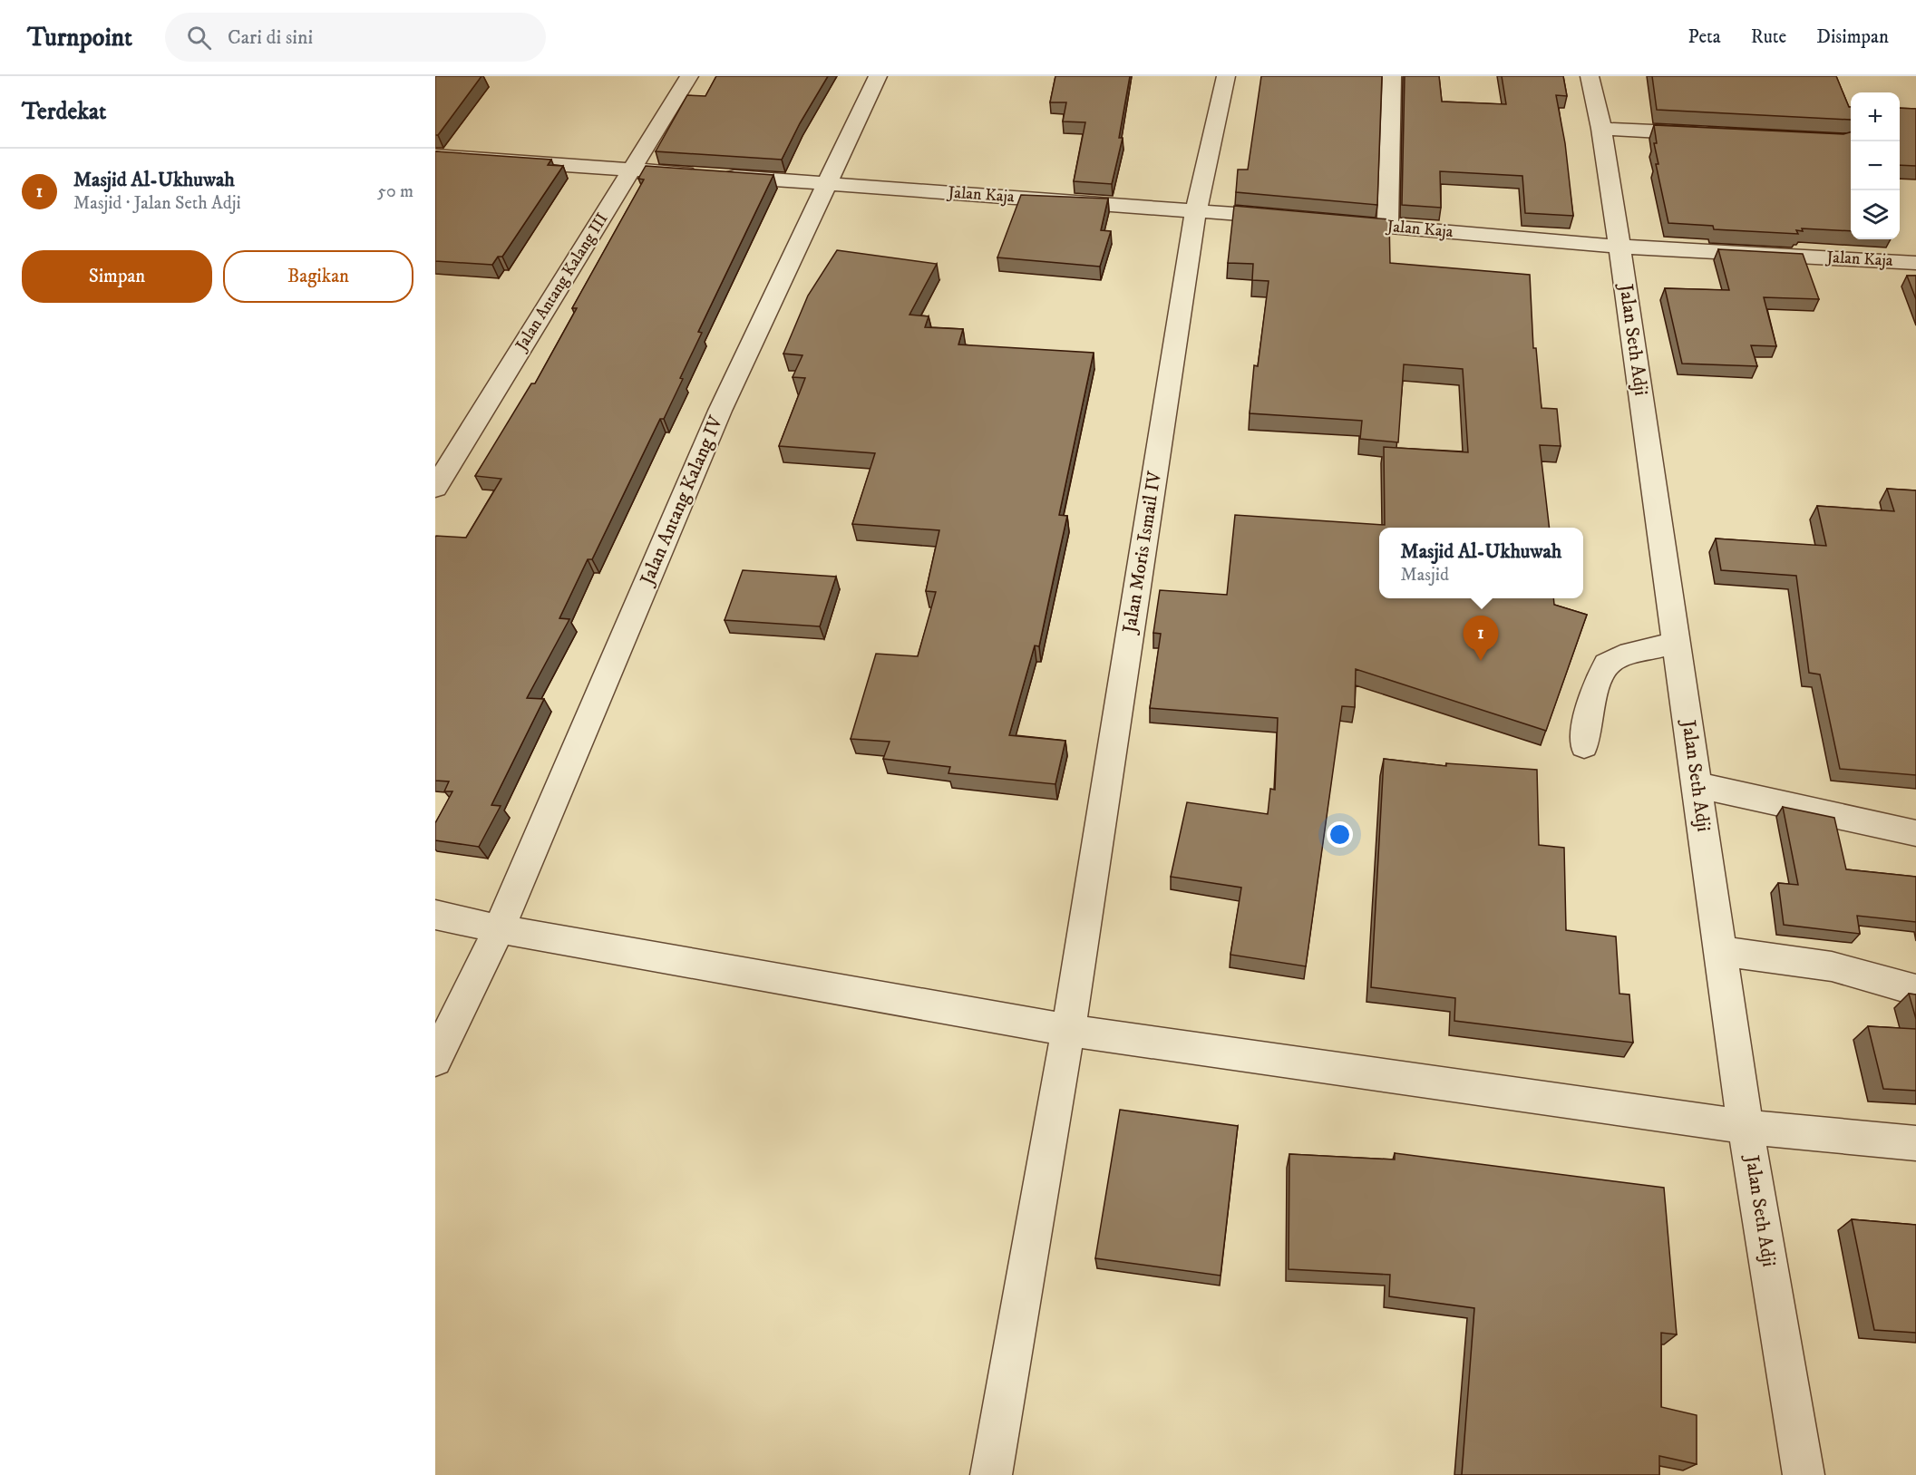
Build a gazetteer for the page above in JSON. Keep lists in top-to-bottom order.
{
  "streets": {
    "street": [
      "Jalan Kaja",
      "Jalan Antang Kalang III",
      "Jalan Seth Adji",
      "Jalan Antang Kalang IV",
      "Jalan Moris Ismail IV"
    ]
  },
  "crossings": [
    ["Jalan Kaja", "Jalan Antang Kalang III"],
    ["Jalan Kaja", "Jalan Seth Adji"],
    ["Jalan Kaja", "Jalan Antang Kalang IV"],
    ["Jalan Kaja", "Jalan Moris Ismail IV"]
  ],
  "page": {
    "header": "Turnpoint",
    "search": "Cari di sini",
    "nav": ["Peta", "Rute", "Disimpan"],
    "heading": "Terdekat",
    "map_buttons": ["+", "−"],
    "list": [
      {
        "mark": "1",
        "name": "Masjid Al-Ukhuwah",
        "note": "Masjid · Jalan Seth Adji",
        "value": "50 m"
      }
    ],
    "buttons": ["Simpan", "Bagikan"],
    "popup": ["Masjid Al-Ukhuwah", "Masjid"],
    "pins": "1"
  }
}
